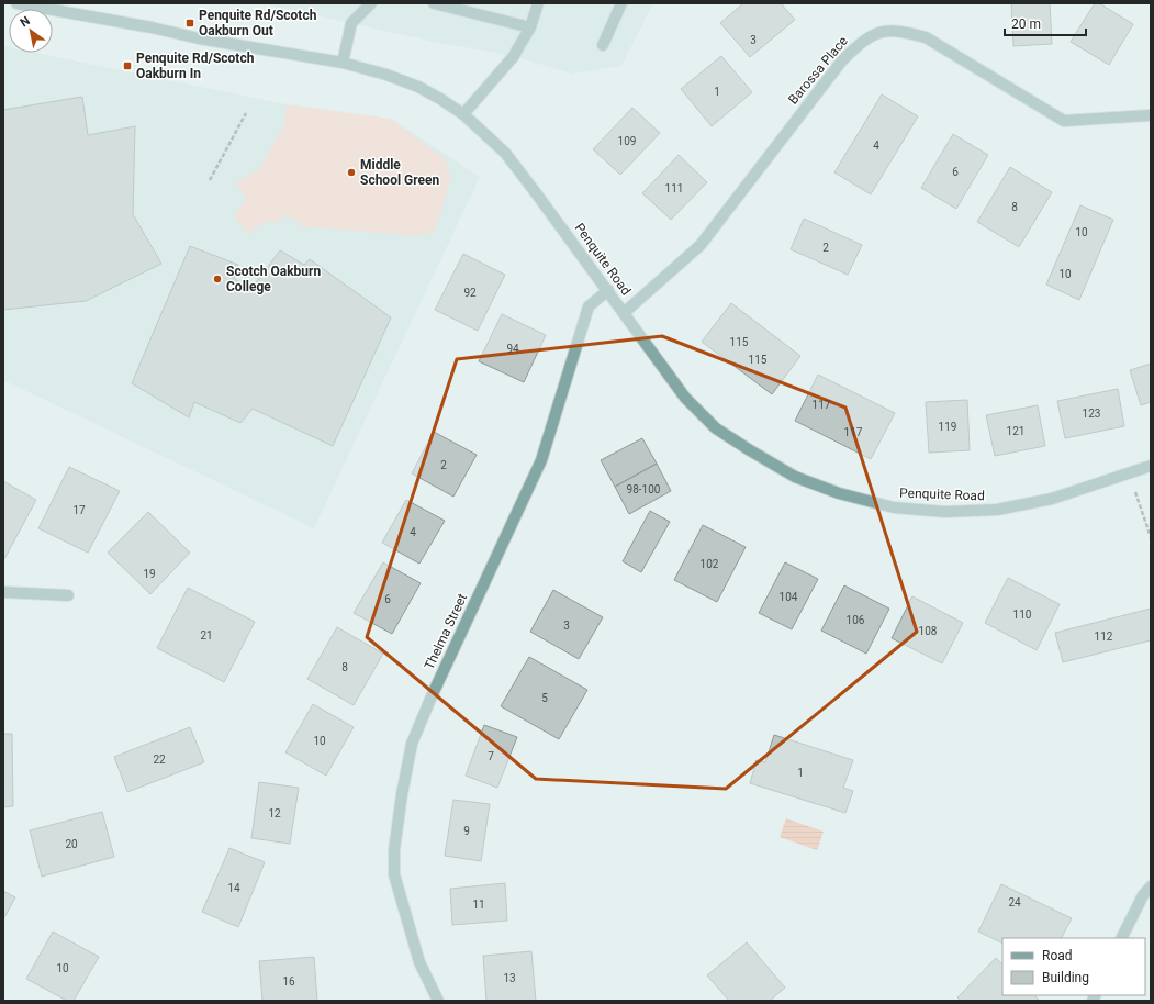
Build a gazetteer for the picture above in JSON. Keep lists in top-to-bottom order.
{
  "streets": {
    "street": ["Barossa Place", "Penquite Road", "Thelma Street"]
  },
  "crossings": [
    ["Barossa Place", "Penquite Road"],
    ["Penquite Road", "Thelma Street"]
  ],
  "places": {
    "transit": ["Penquite Rd/Scotch Oakburn Out", "Penquite Rd/Scotch Oakburn In"],
    "other": ["Middle School Green", "Scotch Oakburn College"]
  },
  "house_numbers": [
    "3",
    "1",
    "109",
    "4",
    "6",
    "111",
    "8",
    "10",
    "2",
    "10",
    "92",
    "115",
    "94",
    "115",
    "117",
    "123",
    "119",
    "121",
    "117",
    "2",
    "98-100",
    "17",
    "4",
    "102",
    "19",
    "104",
    "6",
    "110",
    "106",
    "3",
    "108",
    "21",
    "112",
    "8",
    "5",
    "10",
    "7",
    "22",
    "1",
    "12",
    "9",
    "20",
    "14",
    "24",
    "11",
    "10",
    "13",
    "16"
  ],
  "legend": ["Road", "Building"],
  "scale_bar": "20 m",
  "north": "top left"
}
